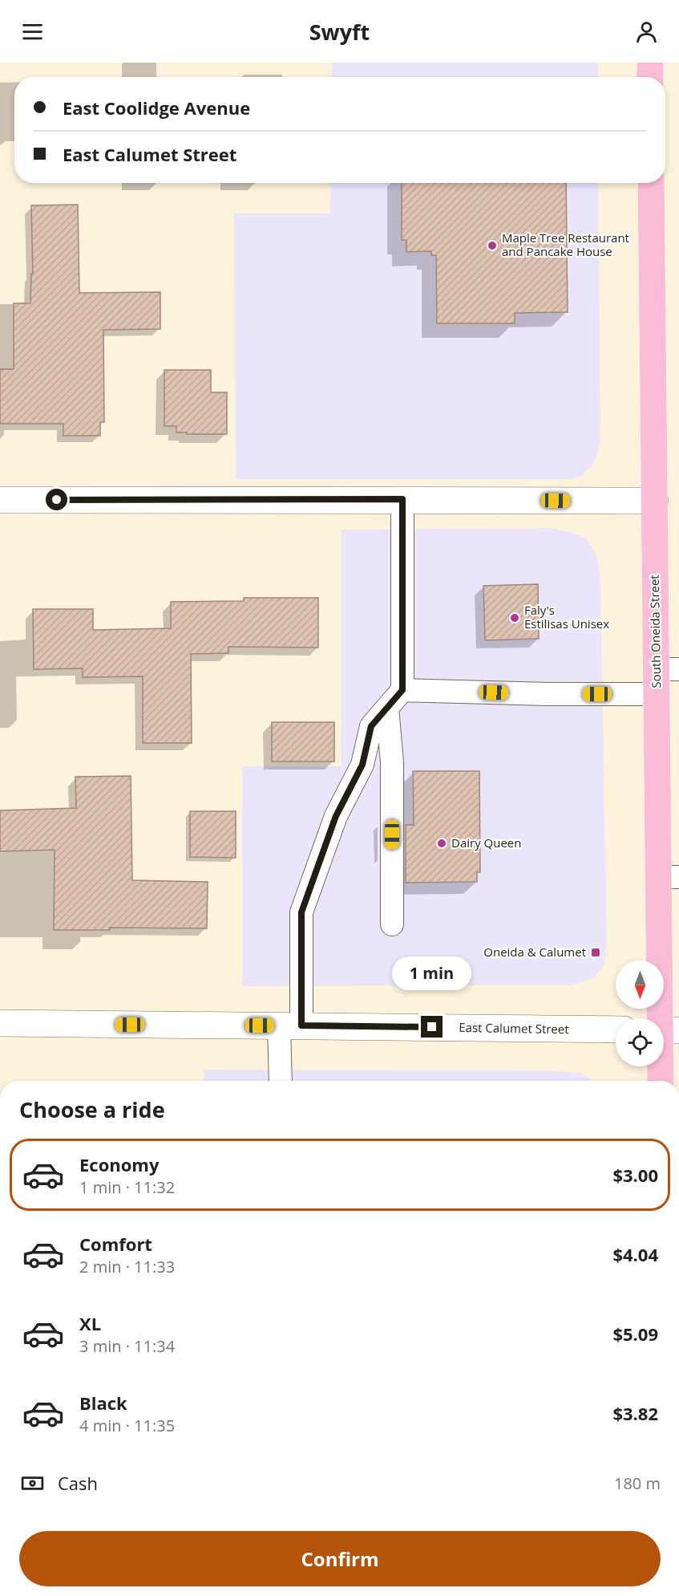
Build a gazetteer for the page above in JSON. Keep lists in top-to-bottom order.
{
  "streets": {
    "main road": ["South Oneida Street"],
    "street": ["East Calumet Street"]
  },
  "places": {
    "other": ["Maple Tree Restaurant and Pancake House", "Faly's Estilisas Unisex", "Dairy Queen"],
    "transit": ["Oneida & Calumet"]
  },
  "north": "bottom",
  "page": {
    "header": "Swyft",
    "banner": ["East Coolidge Avenue", "East Calumet Street"],
    "bubble": "1 min",
    "heading": "Choose a ride",
    "list": [
      {
        "name": "Economy",
        "note": "1 min · 11:32",
        "value": "$3.00"
      },
      {
        "name": "Comfort",
        "note": "2 min · 11:33",
        "value": "$4.04"
      },
      {
        "name": "XL",
        "note": "3 min · 11:34",
        "value": "$5.09"
      },
      {
        "name": "Black",
        "note": "4 min · 11:35",
        "value": "$3.82"
      }
    ],
    "pay": ["Cash", "180 m"],
    "buttons": "Confirm"
  }
}
